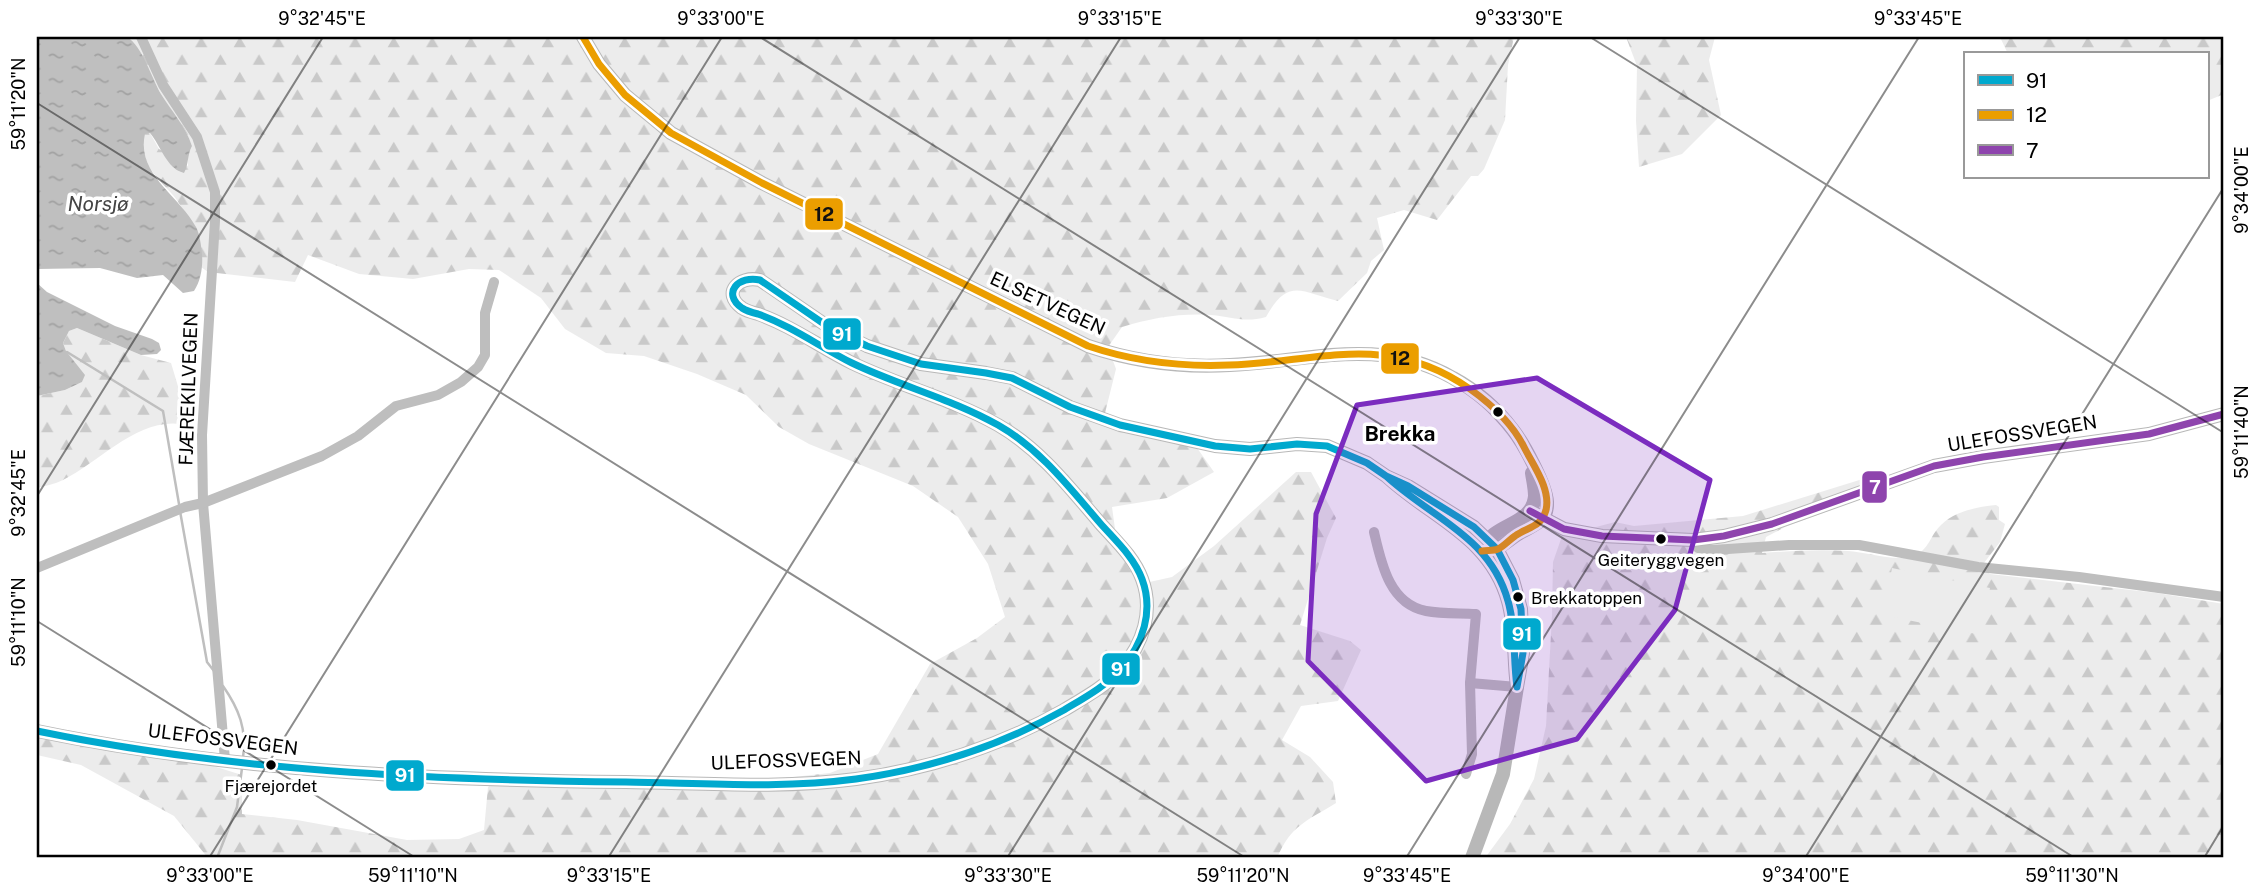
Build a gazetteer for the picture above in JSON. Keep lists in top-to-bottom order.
{
  "streets": {
    "street": ["ELSETVEGEN", "FJÆREKILVEGEN", "ULEFOSSVEGEN"]
  },
  "crossings": [
    ["ELSETVEGEN", "ULEFOSSVEGEN"],
    ["FJÆREKILVEGEN", "ULEFOSSVEGEN"]
  ],
  "districts": ["Brekka"],
  "water": ["Norsjø"],
  "places": ["Geiteryggvegen", "Brekkatoppen", "Fjærejordet"],
  "lines": ["transit line 12", "transit line 91", "transit line 7"],
  "legend": ["91", "12", "7"],
  "coordinates": [
    "9°32'45\"E",
    "9°33'00\"E",
    "9°33'15\"E",
    "9°33'30\"E",
    "9°33'45\"E",
    "59°11'20\"N",
    "9°34'00\"E",
    "59°11'40\"N",
    "59°11'10\"N",
    "59°11'30\"N"
  ]
}
